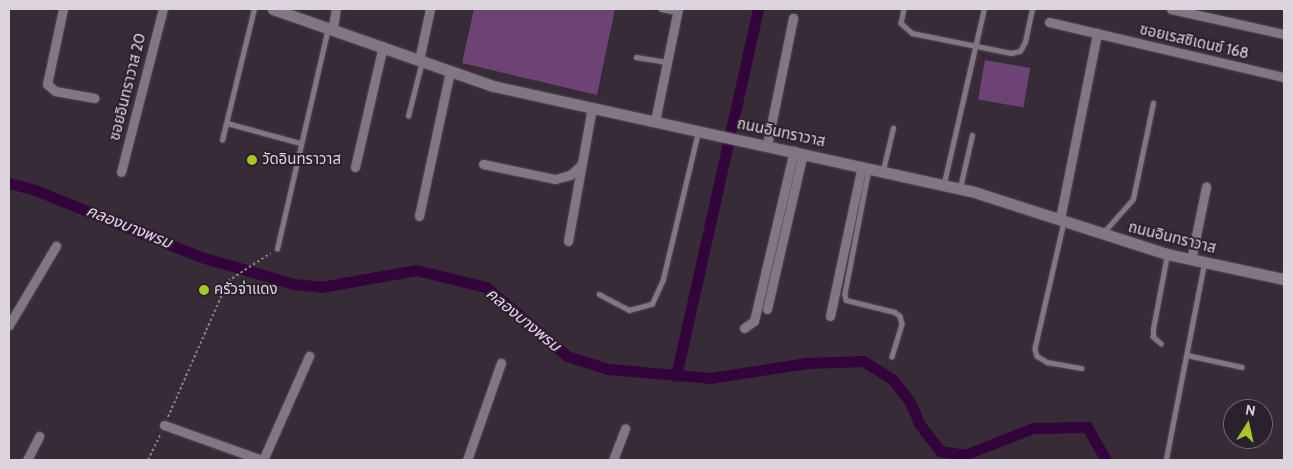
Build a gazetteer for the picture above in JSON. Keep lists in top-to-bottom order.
{
  "streets": {
    "street": ["ซอยเรสซิเดนซ์ 168", "ซอยอินทราวาส 20", "ถนนอินทราวาส"]
  },
  "water": ["คลองบางพรม"],
  "places": ["วัดอินทราวาส", "ครัวจ่าแดง"],
  "north": "top"
}
